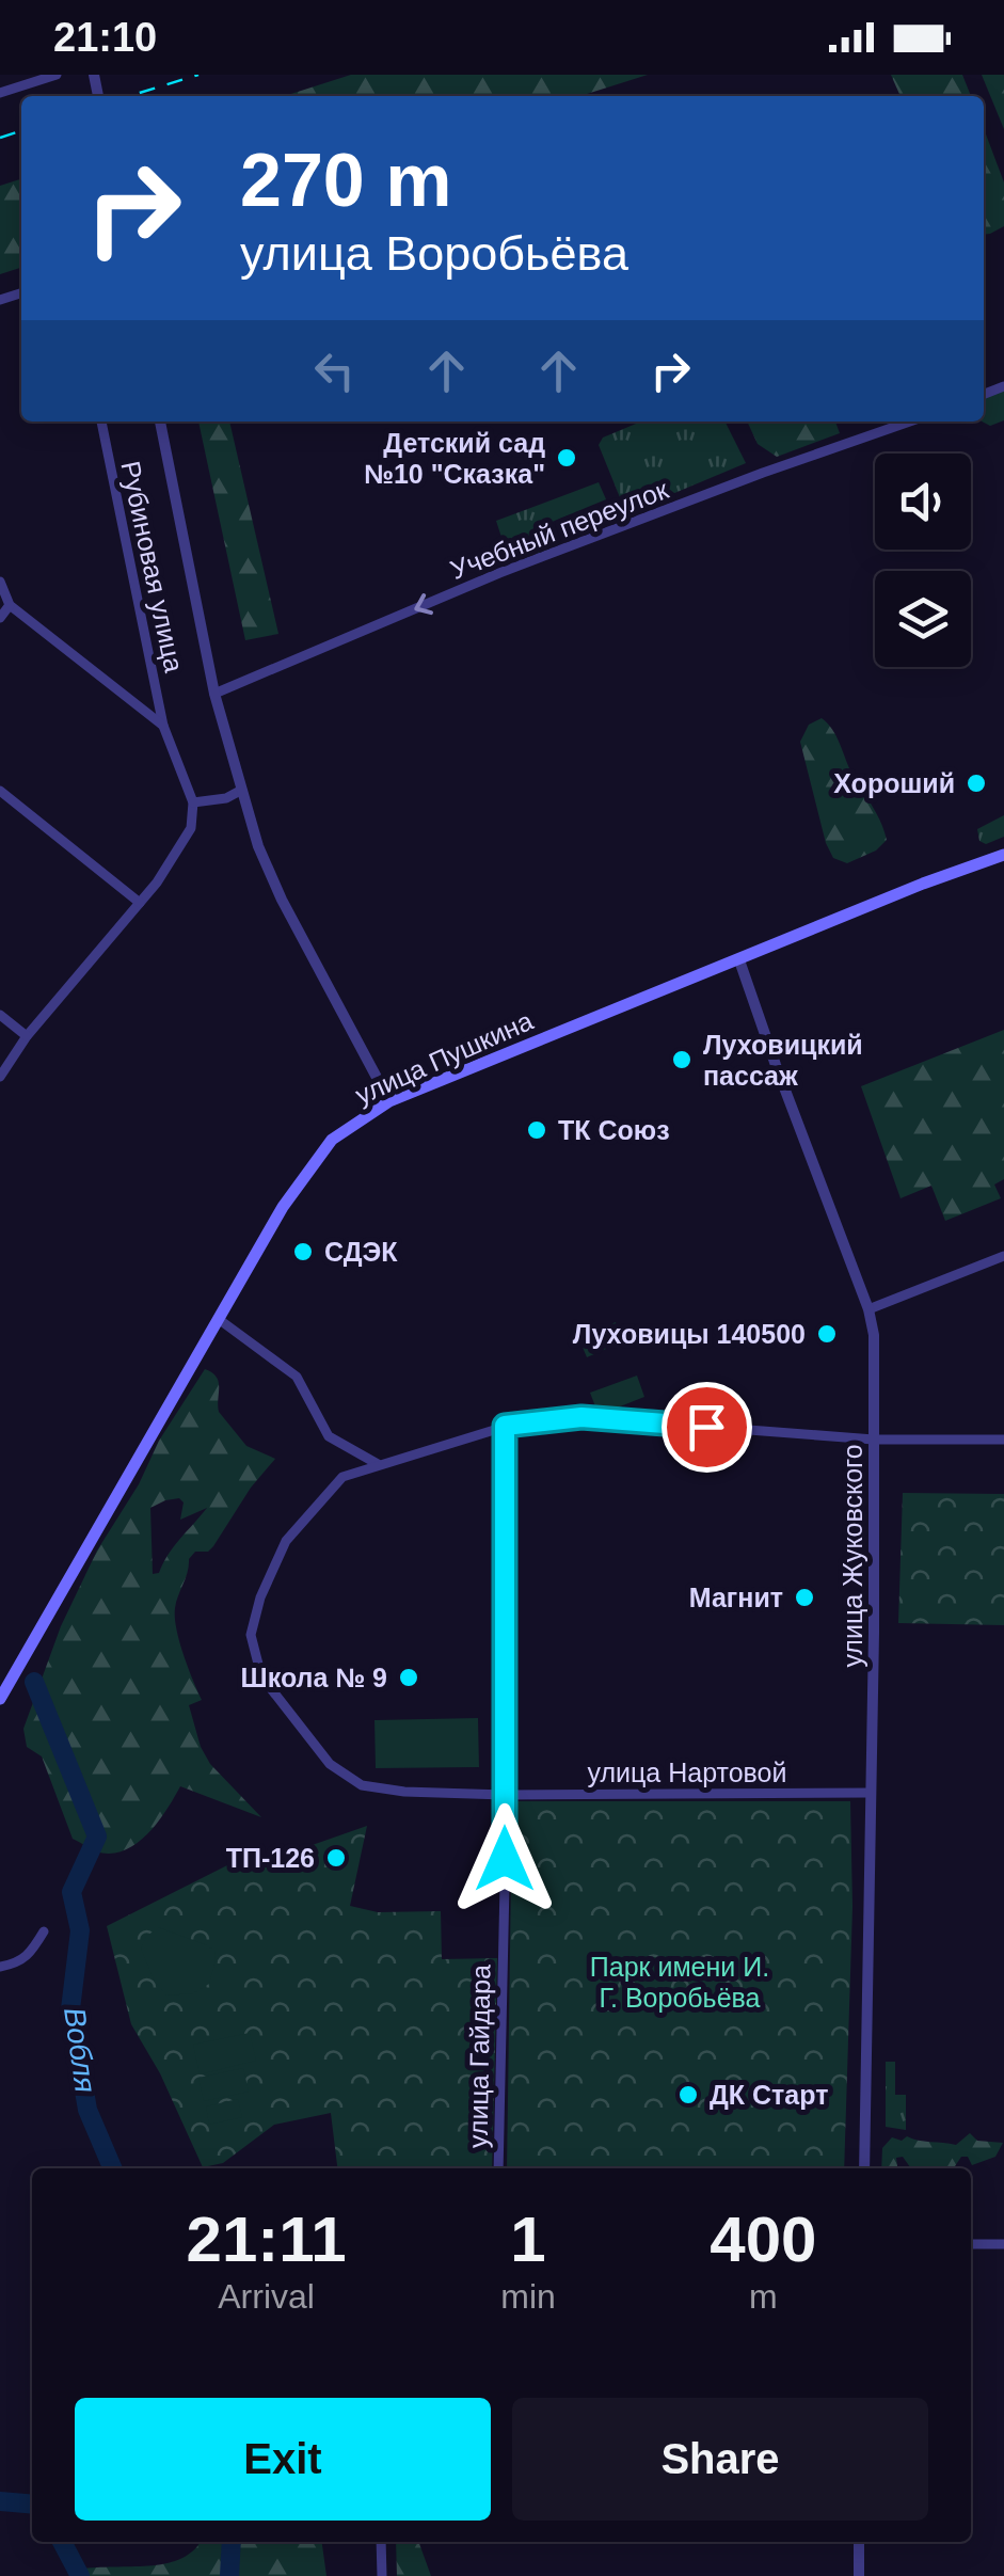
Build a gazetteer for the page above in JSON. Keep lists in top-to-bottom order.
{
  "streets": {
    "main road": ["улица Пушкина"],
    "street": [
      "Учебный переулок",
      "Рубиновая улица",
      "улица Жуковского",
      "улица Нартовой",
      "улица Гайдара"
    ]
  },
  "crossings": [
    ["улица Пушкина", "улица Жуковского"],
    ["улица Жуковского", "улица Нартовой"],
    ["улица Нартовой", "улица Гайдара"]
  ],
  "one_way": ["Учебный переулок"],
  "water": ["Вобля"],
  "parks": ["Парк имени И. Г. Воробьёва"],
  "places": [
    "Детский сад №10 \"Сказка\"",
    "Хороший",
    "Луховицкий пассаж",
    "ТК Союз",
    "СДЭК",
    "Луховицы 140500",
    "Магнит",
    "Школа № 9",
    "ТП-126",
    "ДК Старт"
  ],
  "page": {
    "status": "21:10",
    "turn": ["270 m", "улица Воробьёва"],
    "eta": [
      "21:11",
      "Arrival",
      "1",
      "min",
      "400",
      "m"
    ],
    "buttons": ["Exit", "Share"]
  }
}
